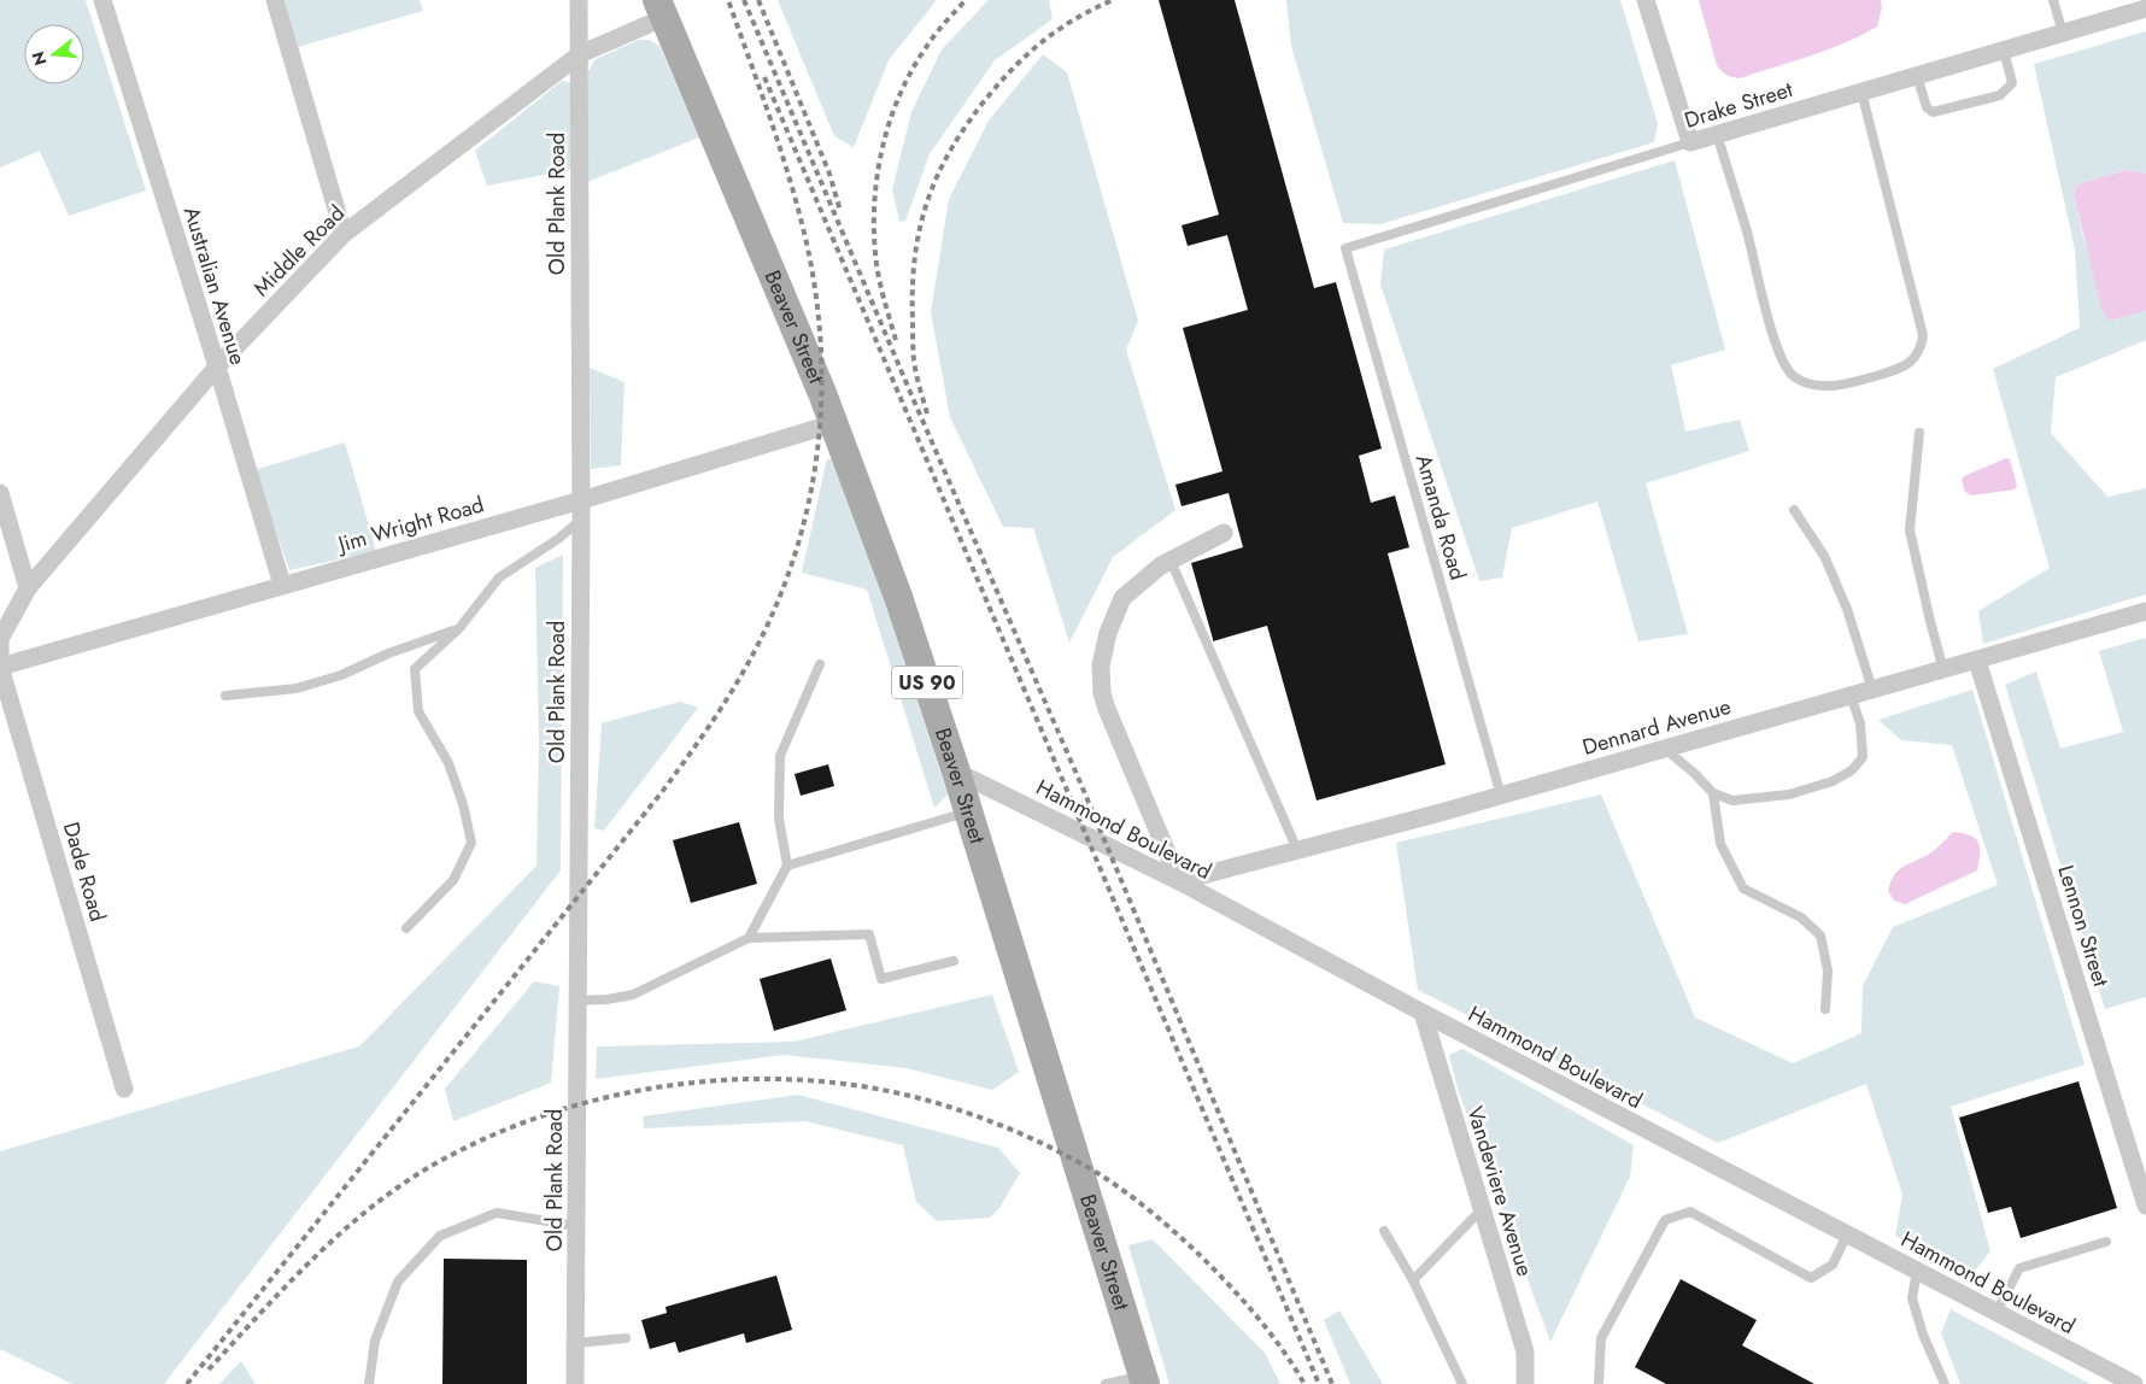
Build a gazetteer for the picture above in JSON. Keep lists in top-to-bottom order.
{
  "streets": {
    "main road": ["Beaver Street", "US 90"],
    "street": [
      "Drake Street",
      "Old Plank Road",
      "Middle Road",
      "Australian Avenue",
      "Jim Wright Road",
      "Dennard Avenue",
      "Hammond Boulevard",
      "Dade Road",
      "Lennon Street",
      "Vandeviere Avenue"
    ],
    "lane": ["Amanda Road"]
  },
  "crossings": [
    ["Drake Street", "Amanda Road"],
    ["Old Plank Road", "Middle Road"],
    ["Old Plank Road", "Jim Wright Road"],
    ["Middle Road", "Australian Avenue"],
    ["Middle Road", "Beaver Street"],
    ["Middle Road", "Dade Road"],
    ["Australian Avenue", "Jim Wright Road"],
    ["Beaver Street", "Jim Wright Road"],
    ["Beaver Street", "Hammond Boulevard"],
    ["Amanda Road", "Dennard Avenue"],
    ["Jim Wright Road", "Dade Road"],
    ["Dennard Avenue", "Hammond Boulevard"],
    ["Dennard Avenue", "Lennon Street"],
    ["Hammond Boulevard", "Vandeviere Avenue"]
  ],
  "north": "left"
}
